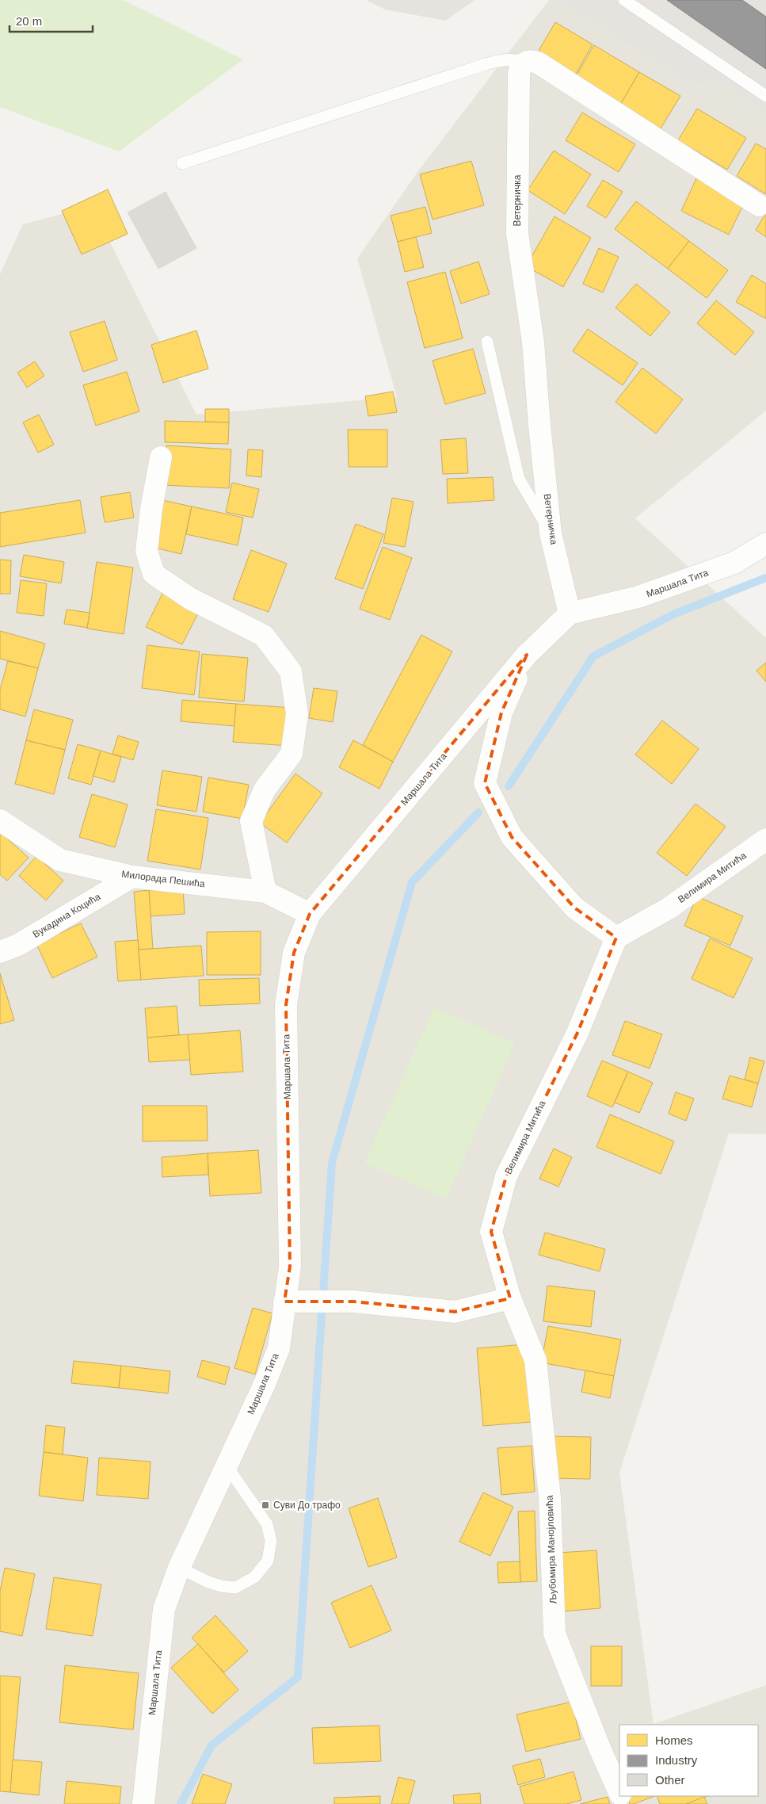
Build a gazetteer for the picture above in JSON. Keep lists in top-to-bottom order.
{
  "streets": {
    "street": [
      "Ветерничка",
      "Маршала Тита",
      "Велимира Митића",
      "Милорада Пешића",
      "Вукадина Коцића",
      "Љубомира Манојловића"
    ]
  },
  "crossings": [
    ["Ветерничка", "Маршала Тита"],
    ["Маршала Тита", "Милорада Пешића"],
    ["Велимира Митића", "Љубомира Манојловића"],
    ["Милорада Пешића", "Вукадина Коцића"]
  ],
  "places": {
    "transit": ["Суви До трафо"]
  },
  "legend": ["Homes", "Industry", "Other"],
  "scale_bar": "20 m"
}
